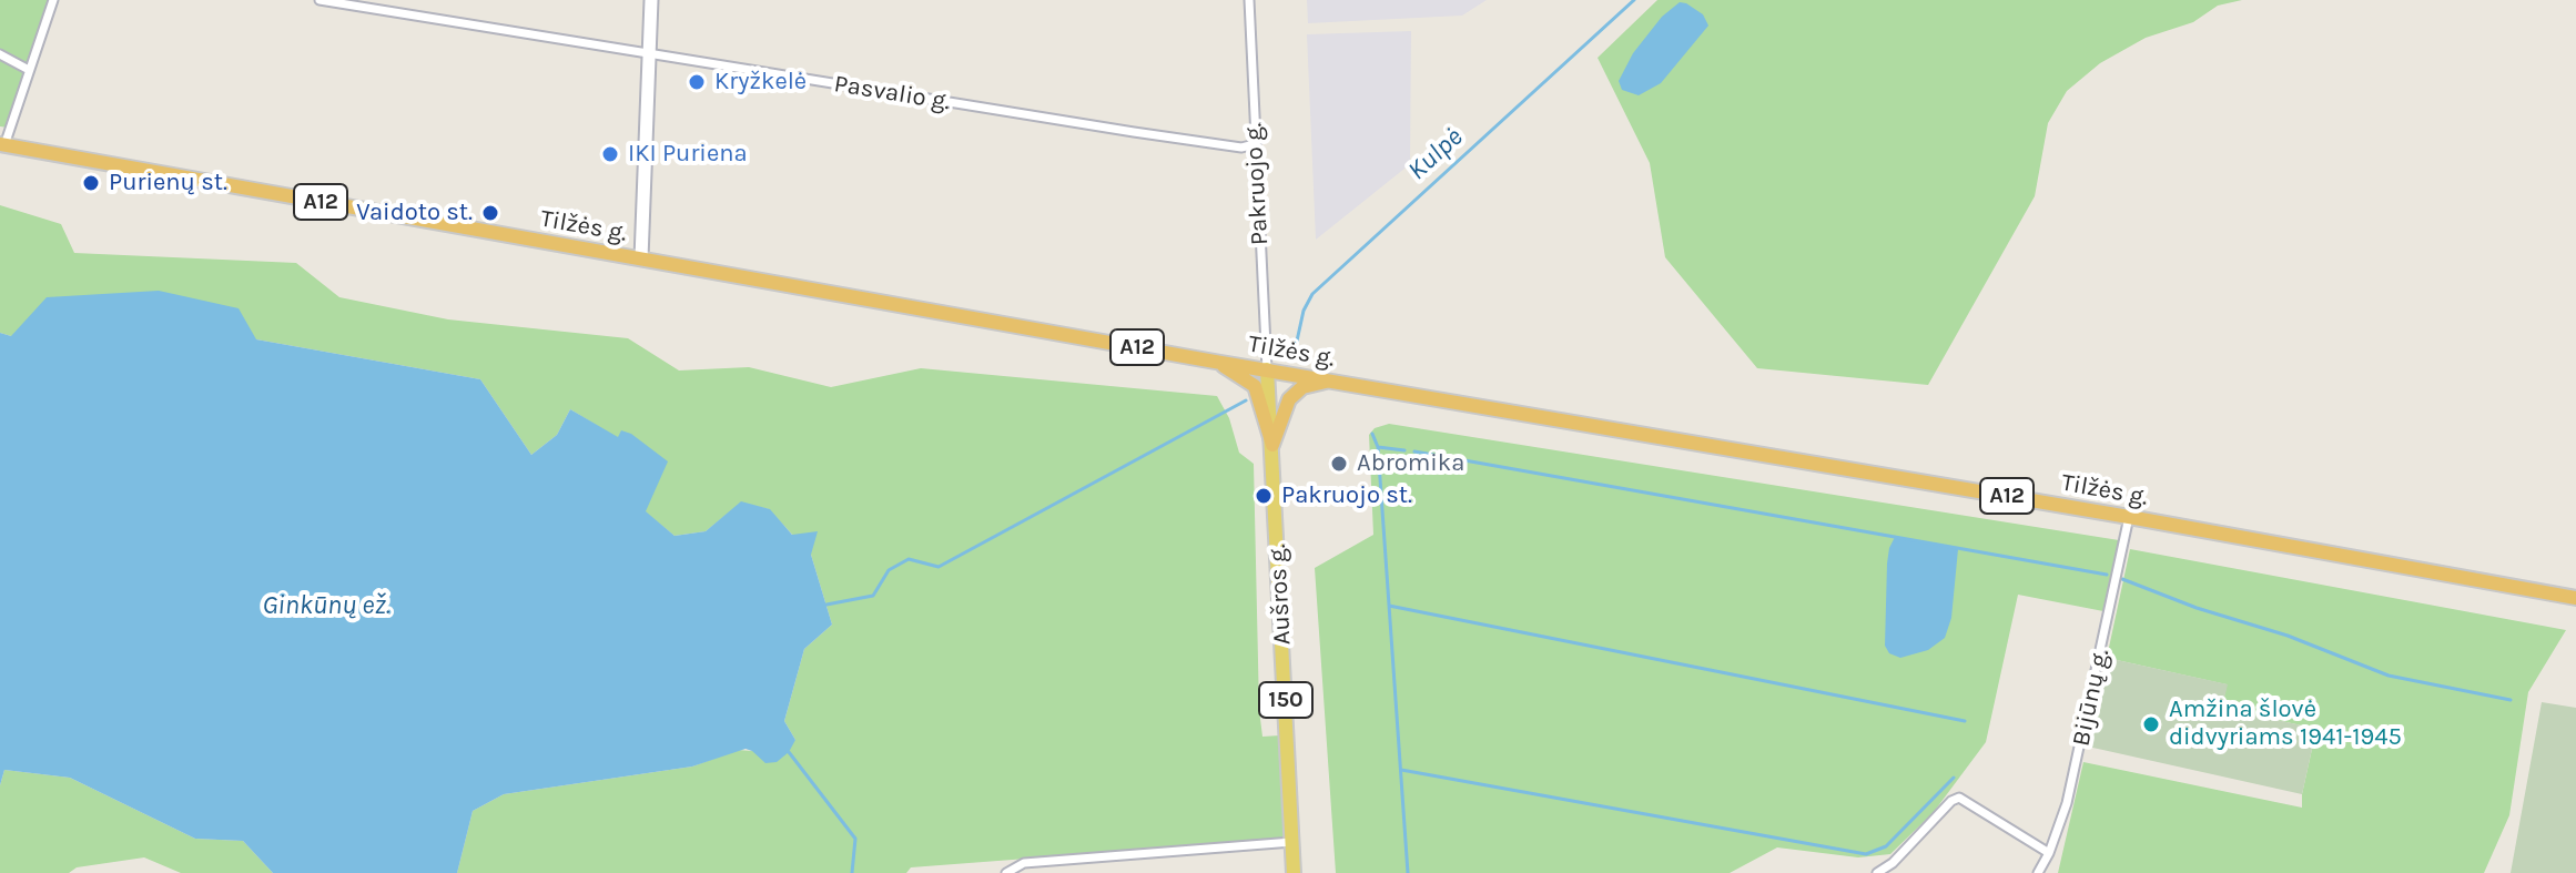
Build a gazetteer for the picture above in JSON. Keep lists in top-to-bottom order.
{
  "streets": {
    "highway": ["A12", "Tilžės g."],
    "main road": ["Aušros g.", "150"],
    "street": ["Pasvalio g.", "Pakruojo g.", "Bijūnų g."]
  },
  "crossings": [
    ["Pasvalio g.", "Pakruojo g."],
    ["Pakruojo g.", "Tilžės g."],
    ["Pakruojo g.", "Aušros g."],
    ["Tilžės g.", "Aušros g."],
    ["Tilžės g.", "Bijūnų g."]
  ],
  "water": ["Kulpė", "Ginkūnų ež."],
  "places": [
    "Kryžkelė",
    "IKI Puriena",
    "Purienų st.",
    "Vaidoto st.",
    "Abromika",
    "Pakruojo st.",
    "Amžina šlovė didvyriams 1941-1945"
  ]
}
